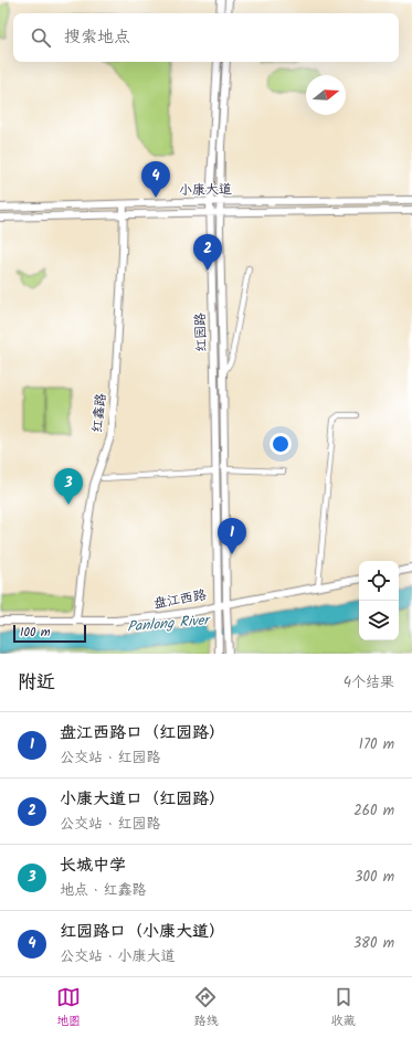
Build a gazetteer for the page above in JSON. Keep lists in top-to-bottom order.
{
  "streets": {
    "main road": [
      "小康大道",
      "红园路",
      "红鑫路",
      "盘江西路"
    ]
  },
  "crossings": [
    ["小康大道", "红园路"],
    ["小康大道", "红鑫路"],
    ["红园路", "盘江西路"],
    ["红鑫路", "盘江西路"]
  ],
  "water": ["Panlong River"],
  "scale_bar": "100 m",
  "north": "right",
  "page": {
    "search": "搜索地点",
    "pins": [
      "4",
      "2",
      "3",
      "1"
    ],
    "scale": "100 m",
    "heading": ["附近", "4个结果"],
    "list": [
      {
        "mark": "1",
        "name": "盘江西路口（红园路）",
        "note": "公交站 · 红园路",
        "value": "170 m"
      },
      {
        "mark": "2",
        "name": "小康大道口（红园路）",
        "note": "公交站 · 红园路",
        "value": "260 m"
      },
      {
        "mark": "3",
        "name": "长城中学",
        "note": "地点 · 红鑫路",
        "value": "300 m"
      },
      {
        "mark": "4",
        "name": "红园路口（小康大道）",
        "note": "公交站 · 小康大道",
        "value": "380 m"
      }
    ],
    "nav": ["地图", "路线", "收藏"]
  }
}
